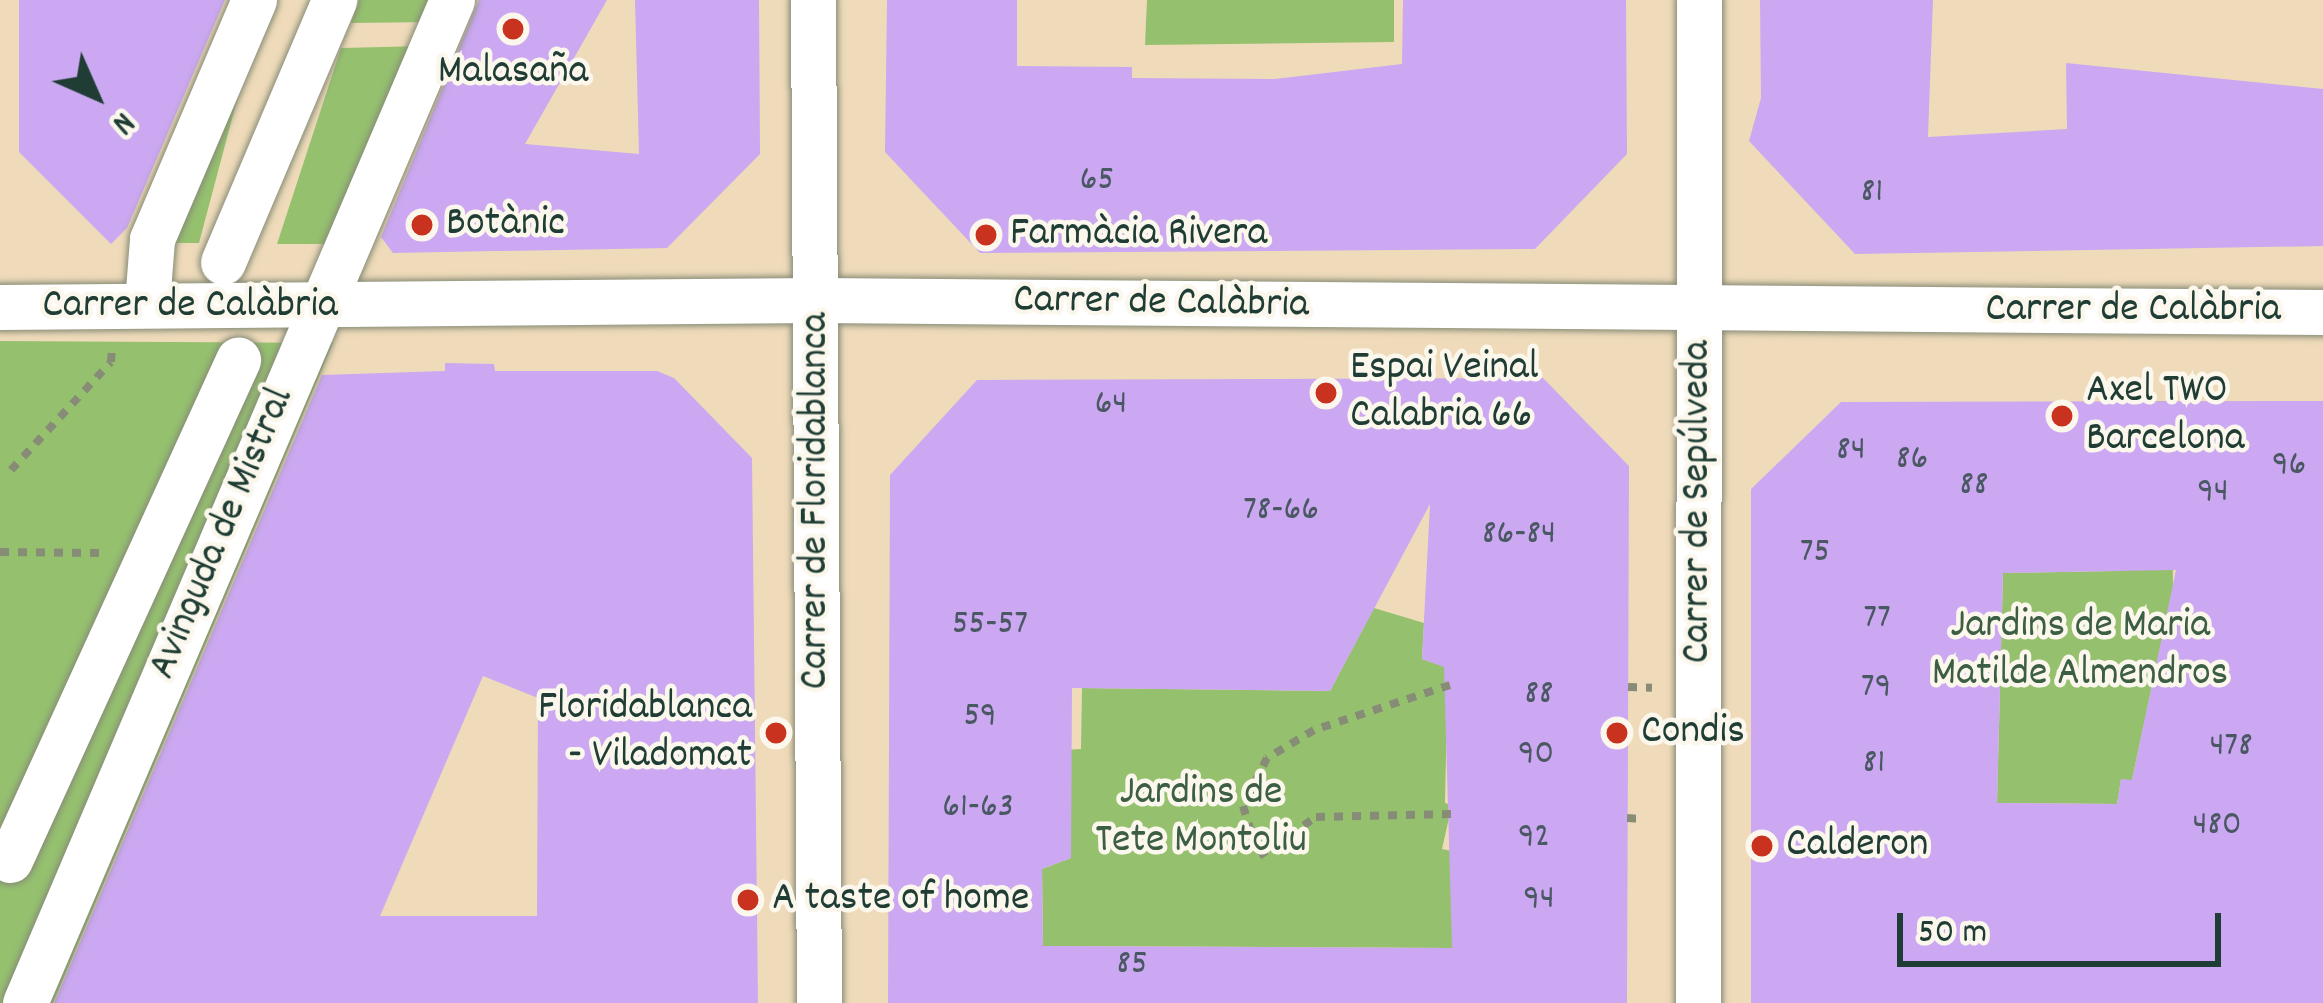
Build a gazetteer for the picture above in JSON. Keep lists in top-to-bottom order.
{
  "streets": {
    "street": [
      "Carrer de Calàbria",
      "Carrer de Floridablanca",
      "Carrer de Sepúlveda",
      "Avinguda de Mistral"
    ]
  },
  "crossings": [
    ["Carrer de Calàbria", "Carrer de Floridablanca"],
    ["Carrer de Calàbria", "Carrer de Sepúlveda"],
    ["Carrer de Calàbria", "Avinguda de Mistral"]
  ],
  "parks": ["Jardins de Maria Matilde Almendros", "Jardins de Tete Montoliu"],
  "places": [
    "Malasaña",
    "Botànic",
    "Farmàcia Rivera",
    "Espai Veinal Calabria 66",
    "Axel TWO Barcelona",
    "Floridablanca - Viladomat",
    "Condis",
    "Calderon",
    "A taste of home"
  ],
  "house_numbers": [
    "65",
    "81",
    "64",
    "84",
    "86",
    "96",
    "88",
    "94",
    "78-66",
    "86-84",
    "75",
    "77",
    "55-57",
    "79",
    "88",
    "59",
    "478",
    "90",
    "81",
    "61-63",
    "480",
    "92",
    "94",
    "85"
  ],
  "scale_bar": "50 m",
  "north": "bottom right"
}
